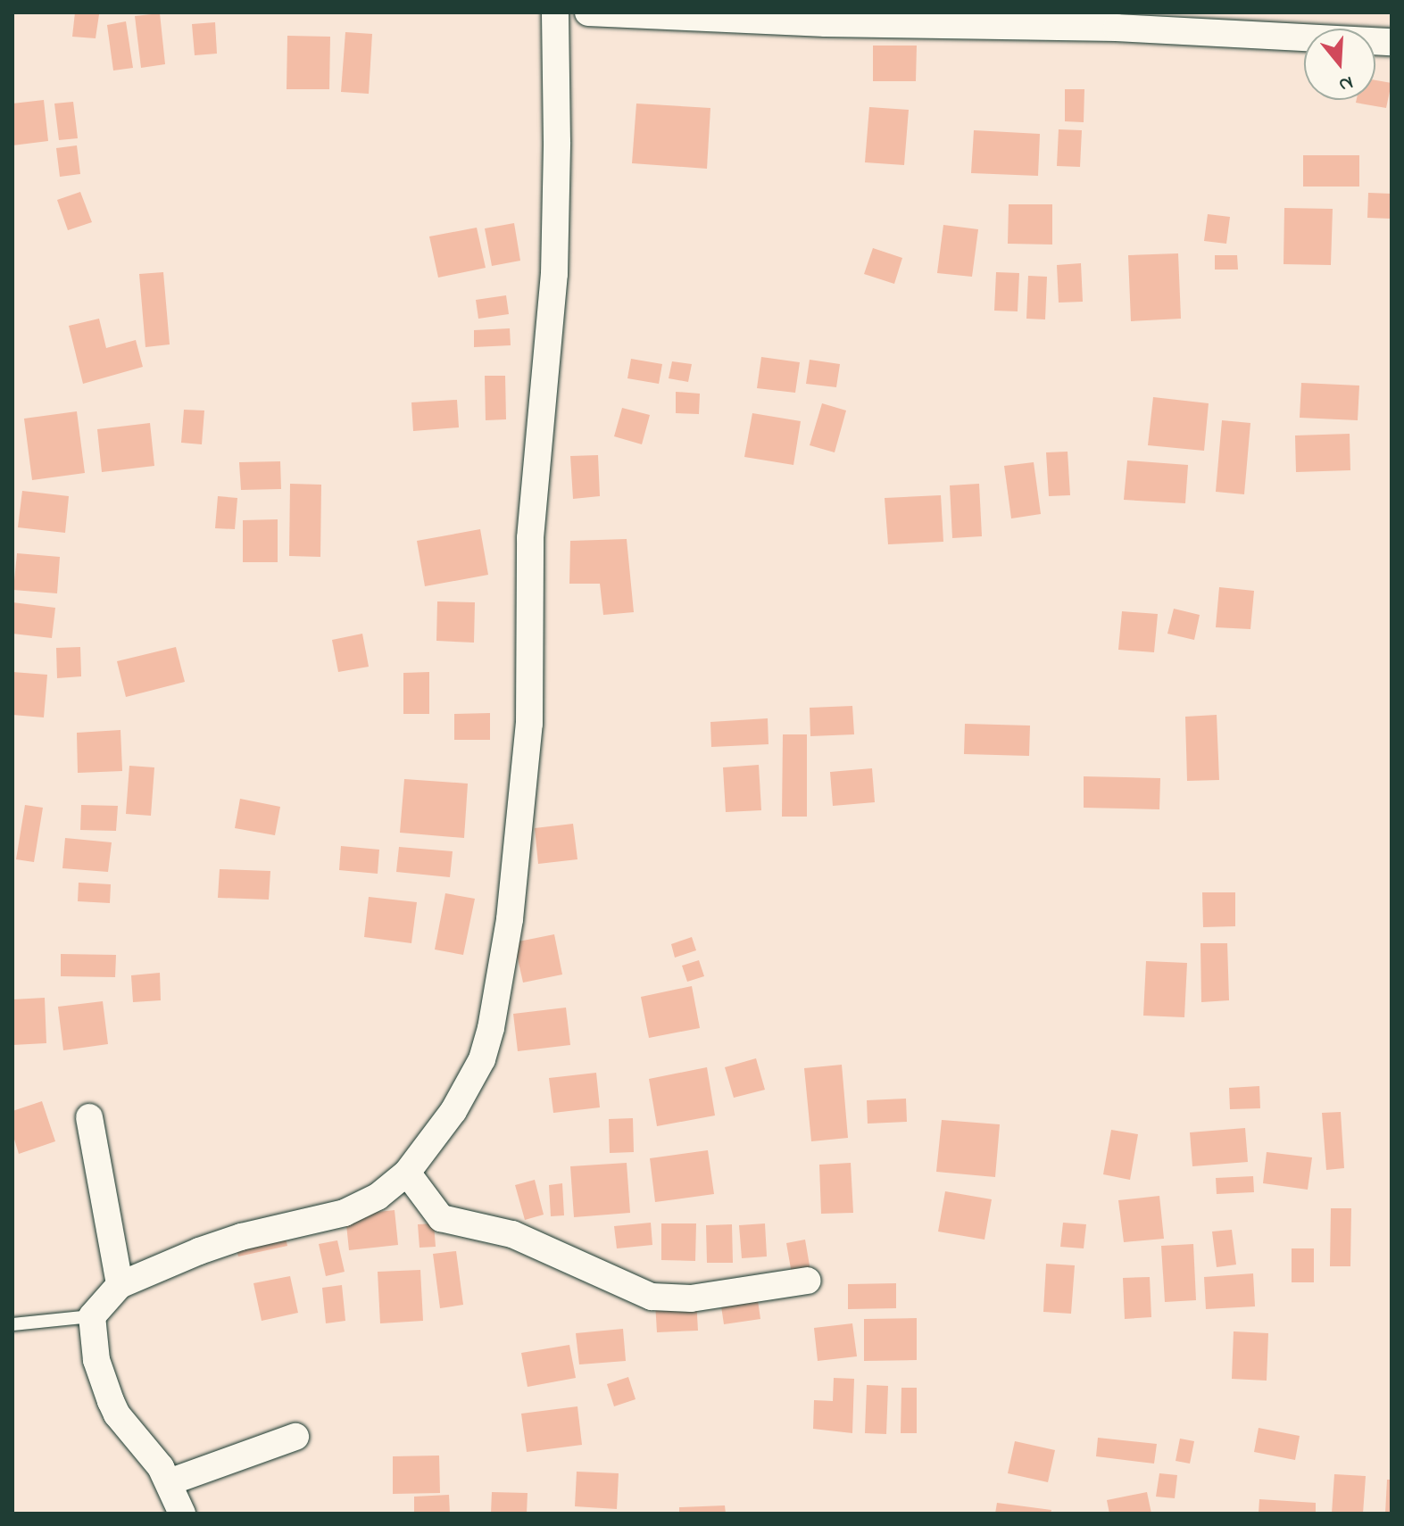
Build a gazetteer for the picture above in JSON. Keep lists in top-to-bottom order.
{
  "north": "bottom"
}
